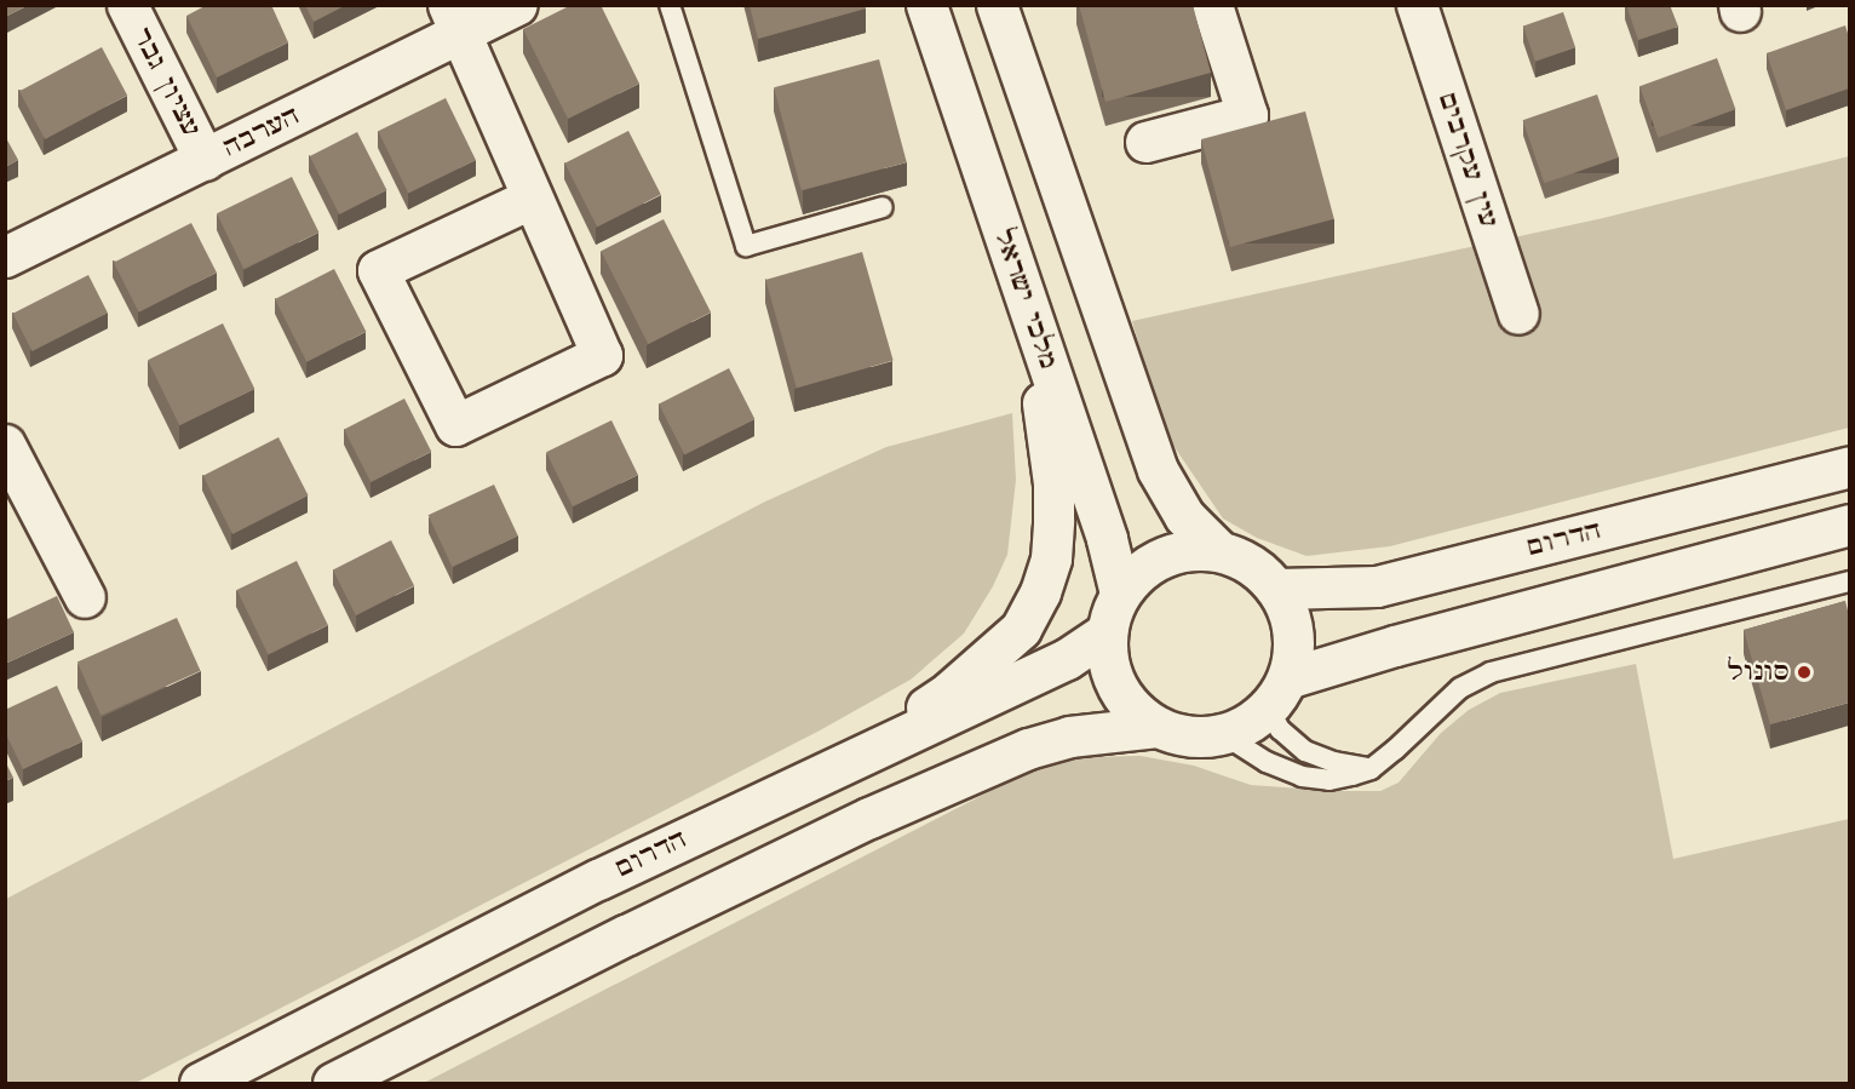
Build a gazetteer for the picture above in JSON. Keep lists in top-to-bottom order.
{
  "streets": {
    "street": [
      "עציון גבר",
      "הערבה",
      "עין עקרבים",
      "מלכי ישראל",
      "הדרום"
    ]
  },
  "crossings": [
    ["עציון גבר", "הערבה"],
    ["מלכי ישראל", "הדרום"]
  ],
  "places": ["סונול"]
}
